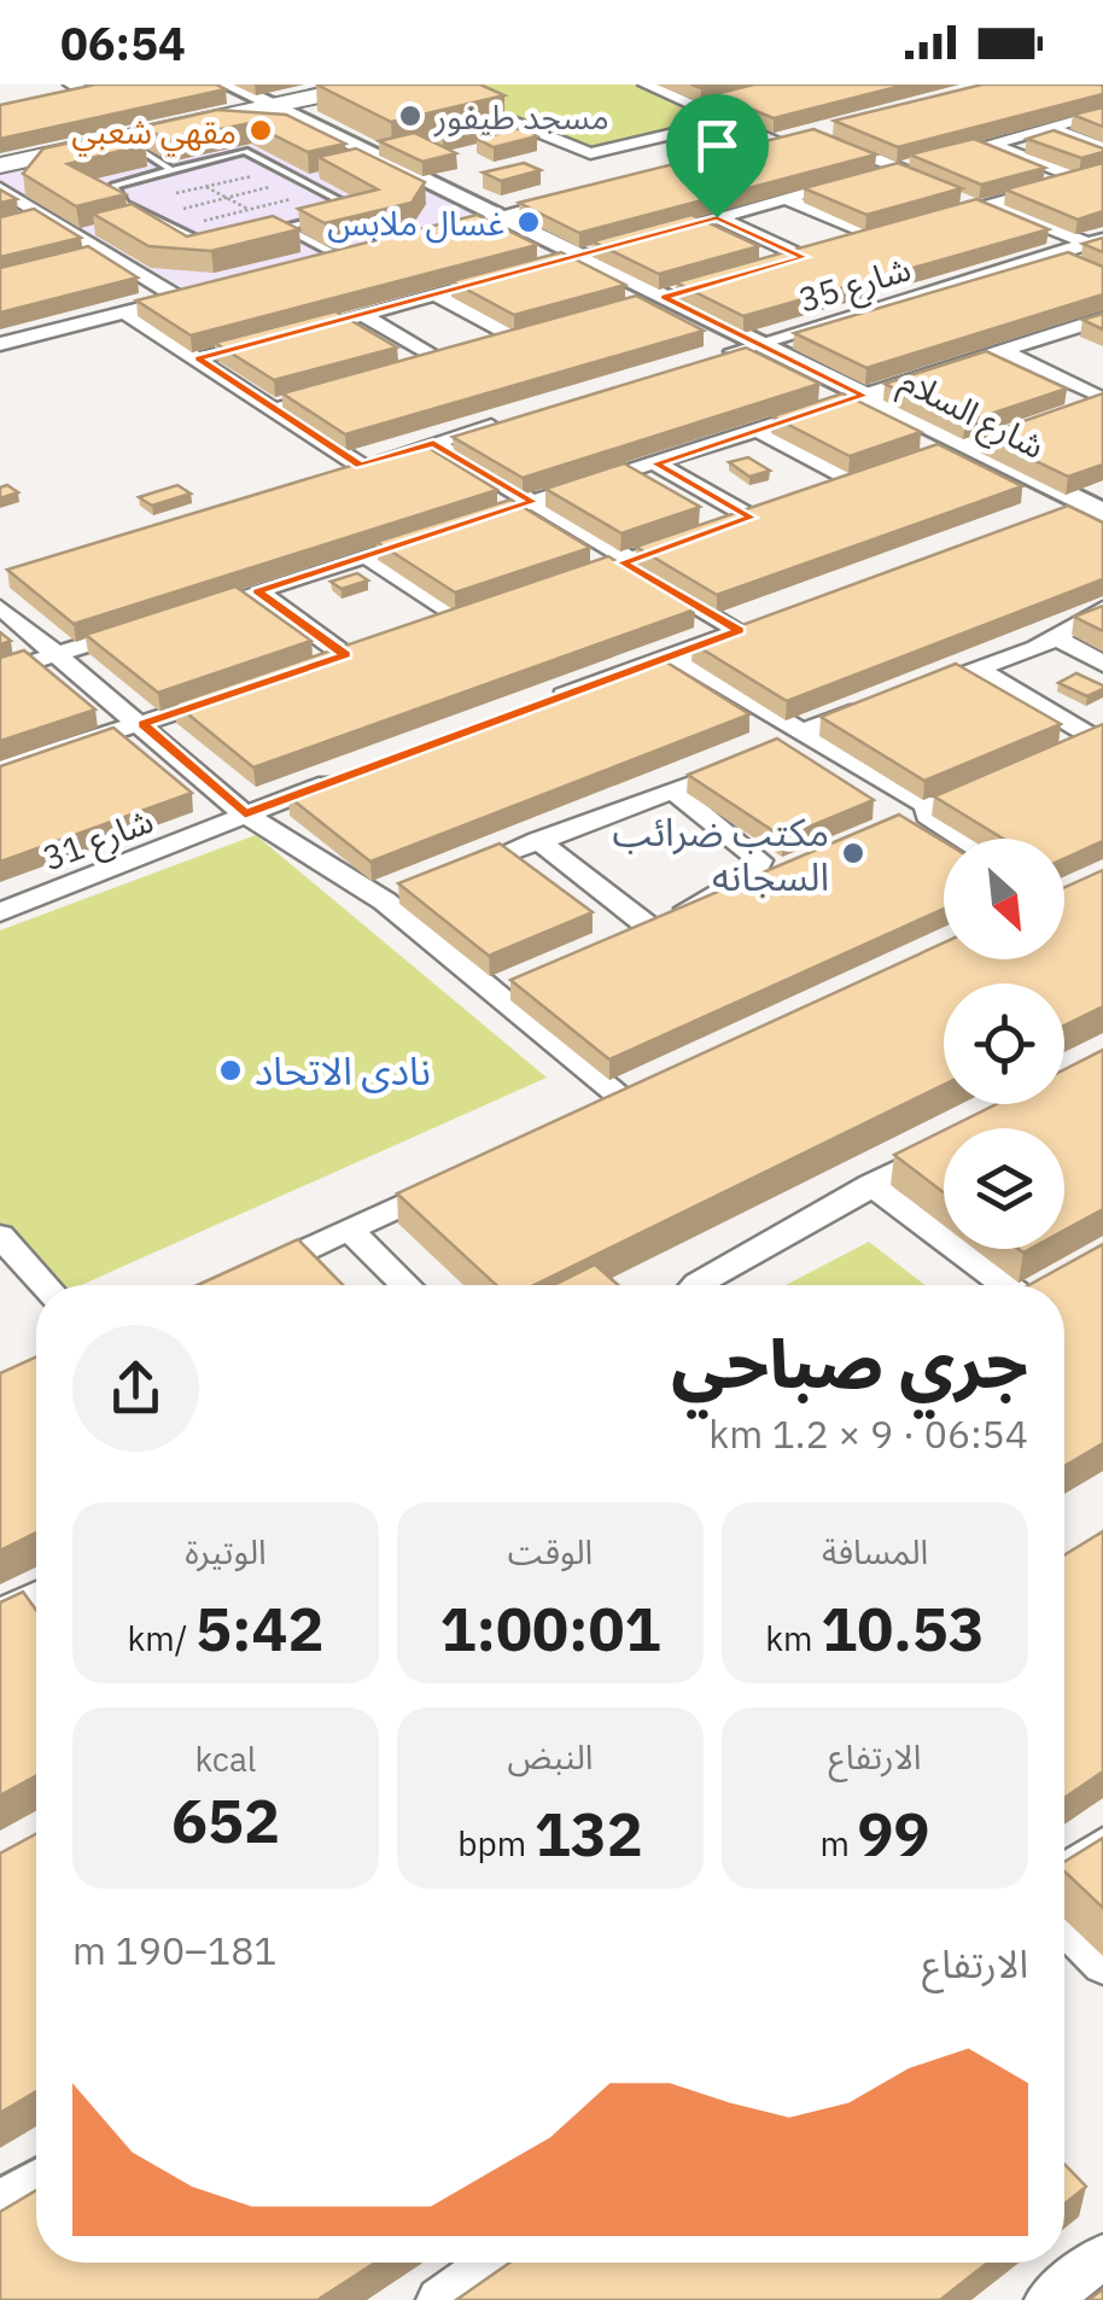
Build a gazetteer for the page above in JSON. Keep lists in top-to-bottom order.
{
  "streets": {
    "street": ["شارع 35", "شارع السلام", "شارع 31"]
  },
  "crossings": [
    ["شارع 35", "شارع السلام"]
  ],
  "places": [
    "مسجد طيفور",
    "مقهي شعبي",
    "غسال ملابس",
    "مكتب ضرائب السجانه",
    "نادى الاتحاد"
  ],
  "north": "bottom right",
  "page": {
    "status": "06:54",
    "heading": ["جري صباحي", "06:54 · 9 × 1.2 km"],
    "stats": [
      ["المسافة", "10.53 km"],
      ["الوقت", "1:00:01"],
      ["الوتيرة", "5:42 /km"],
      ["الارتفاع", "99 m"],
      ["النبض", "132 bpm"],
      ["kcal", "652"]
    ],
    "chart": ["الارتفاع", "181–190 m"]
  }
}
